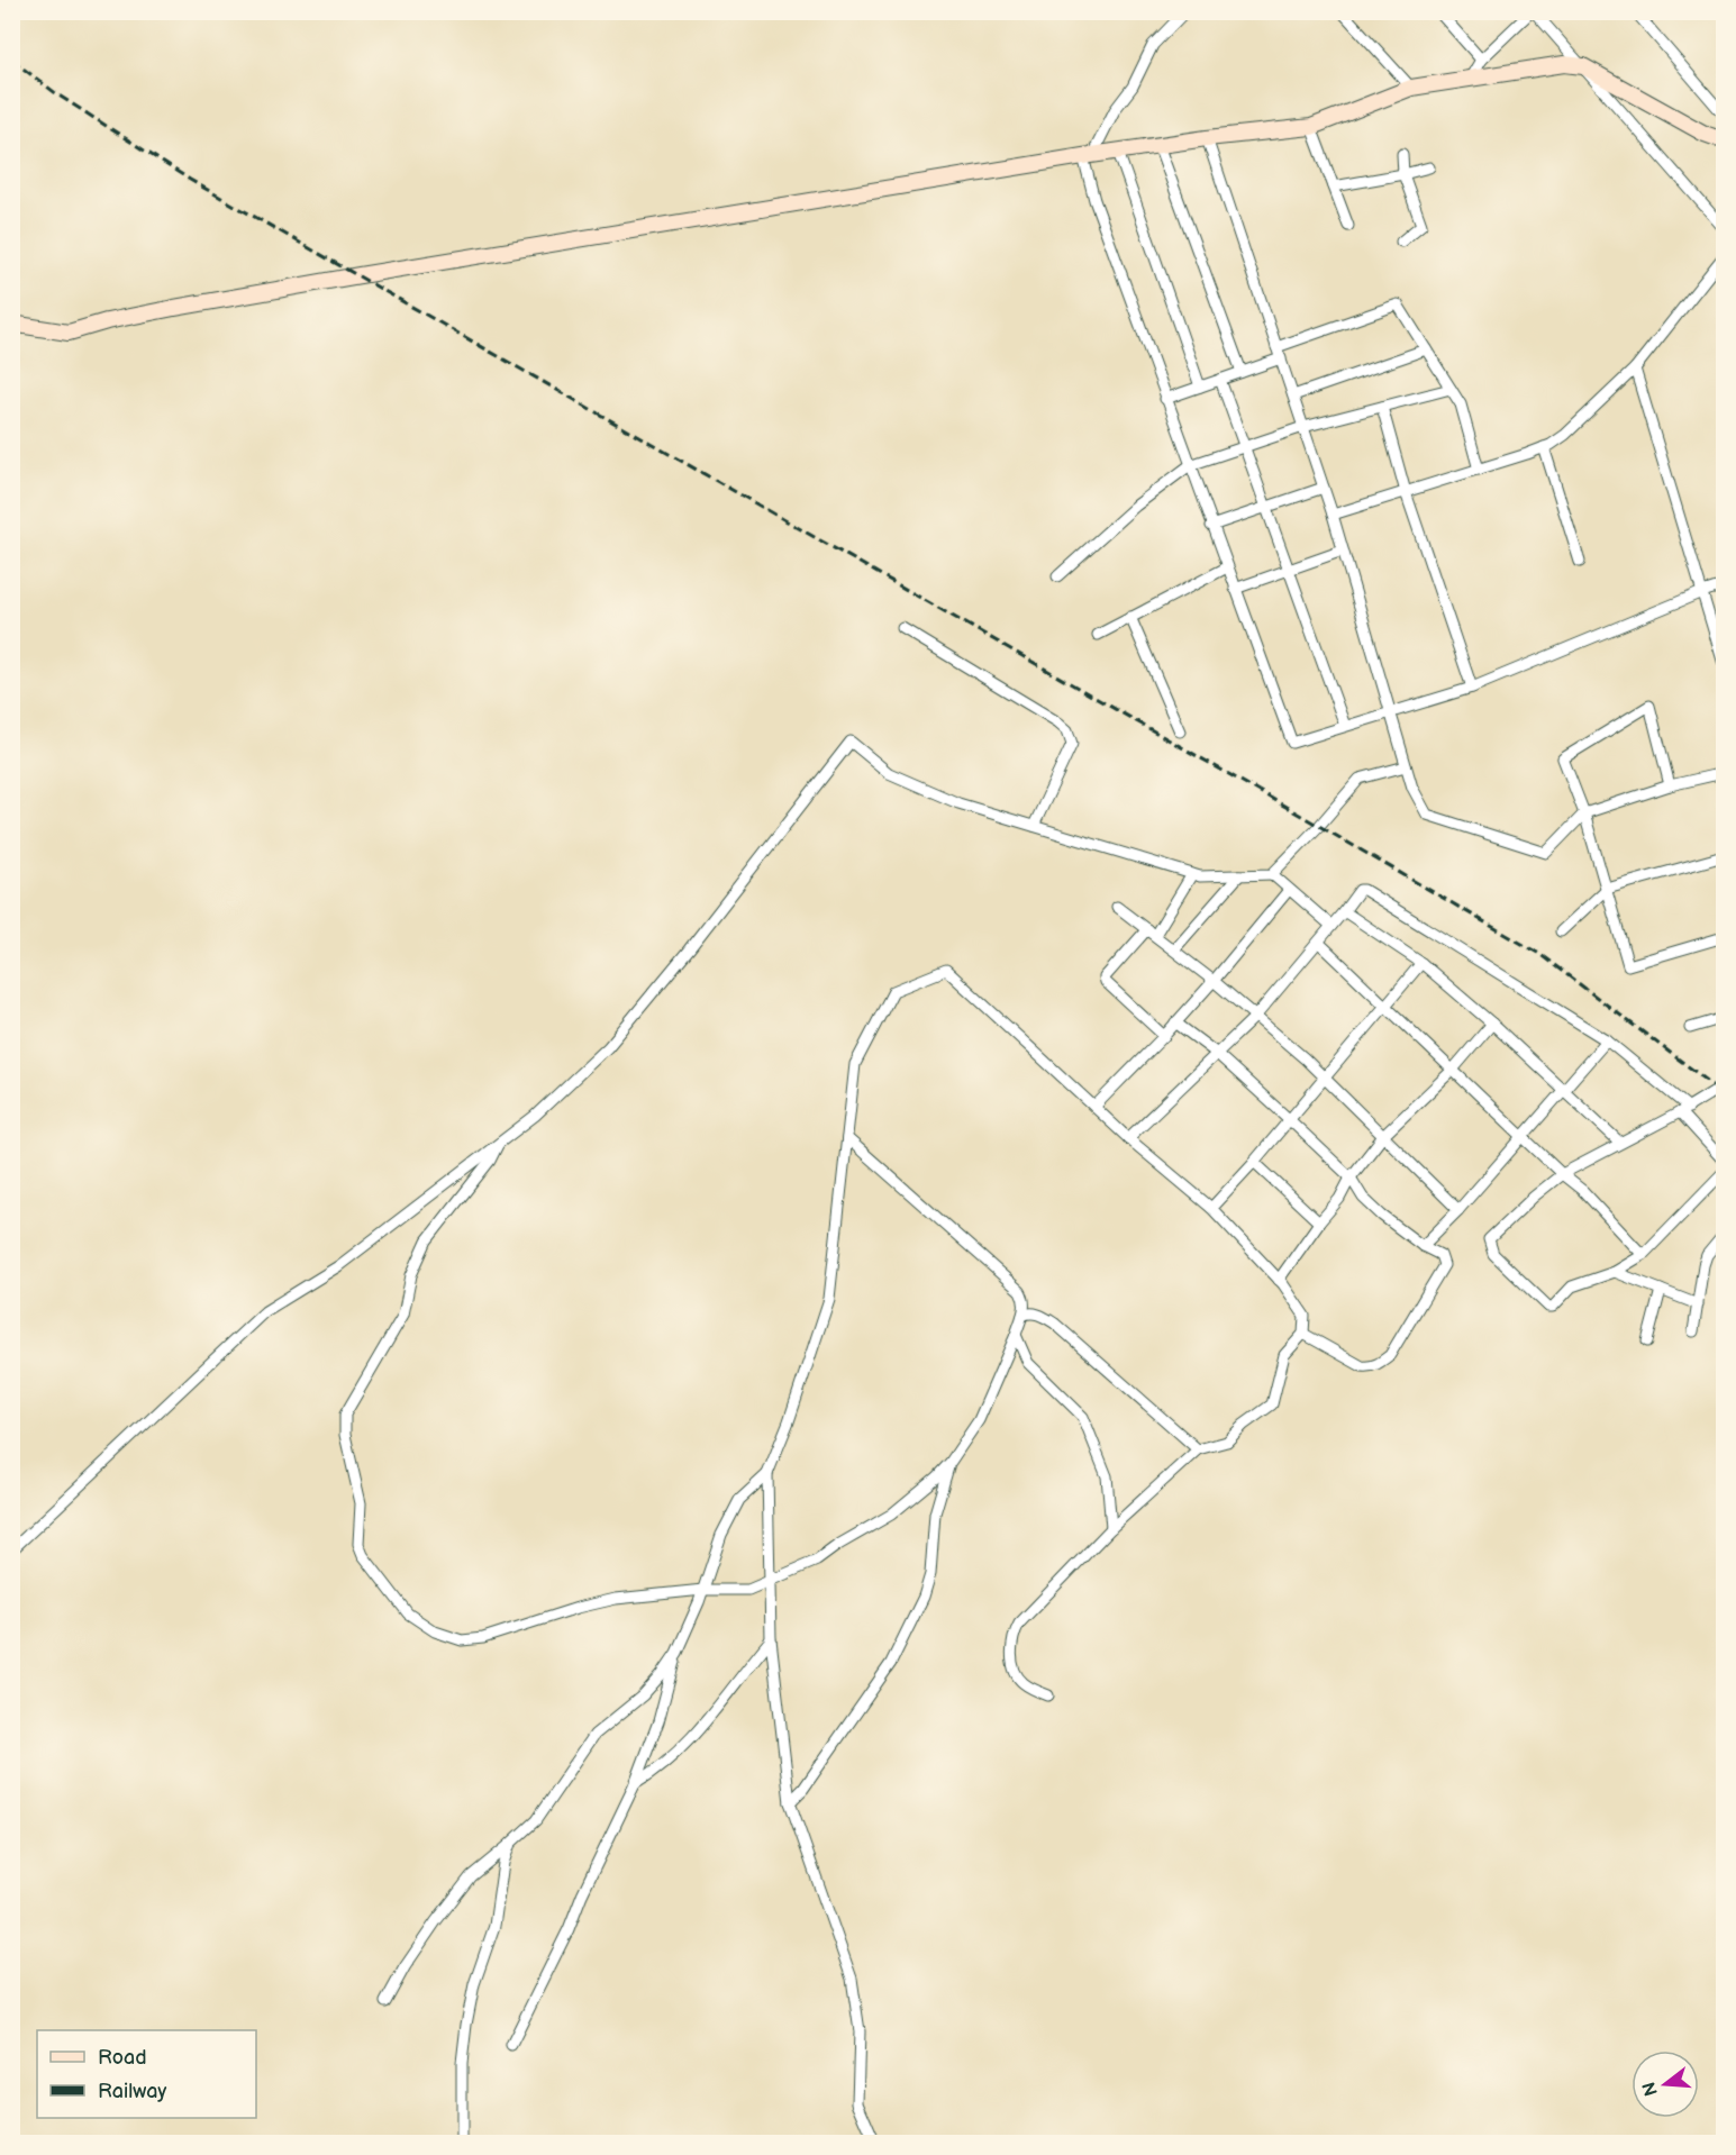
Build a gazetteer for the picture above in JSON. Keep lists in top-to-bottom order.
{
  "legend": ["Road", "Railway"],
  "north": "left"
}
